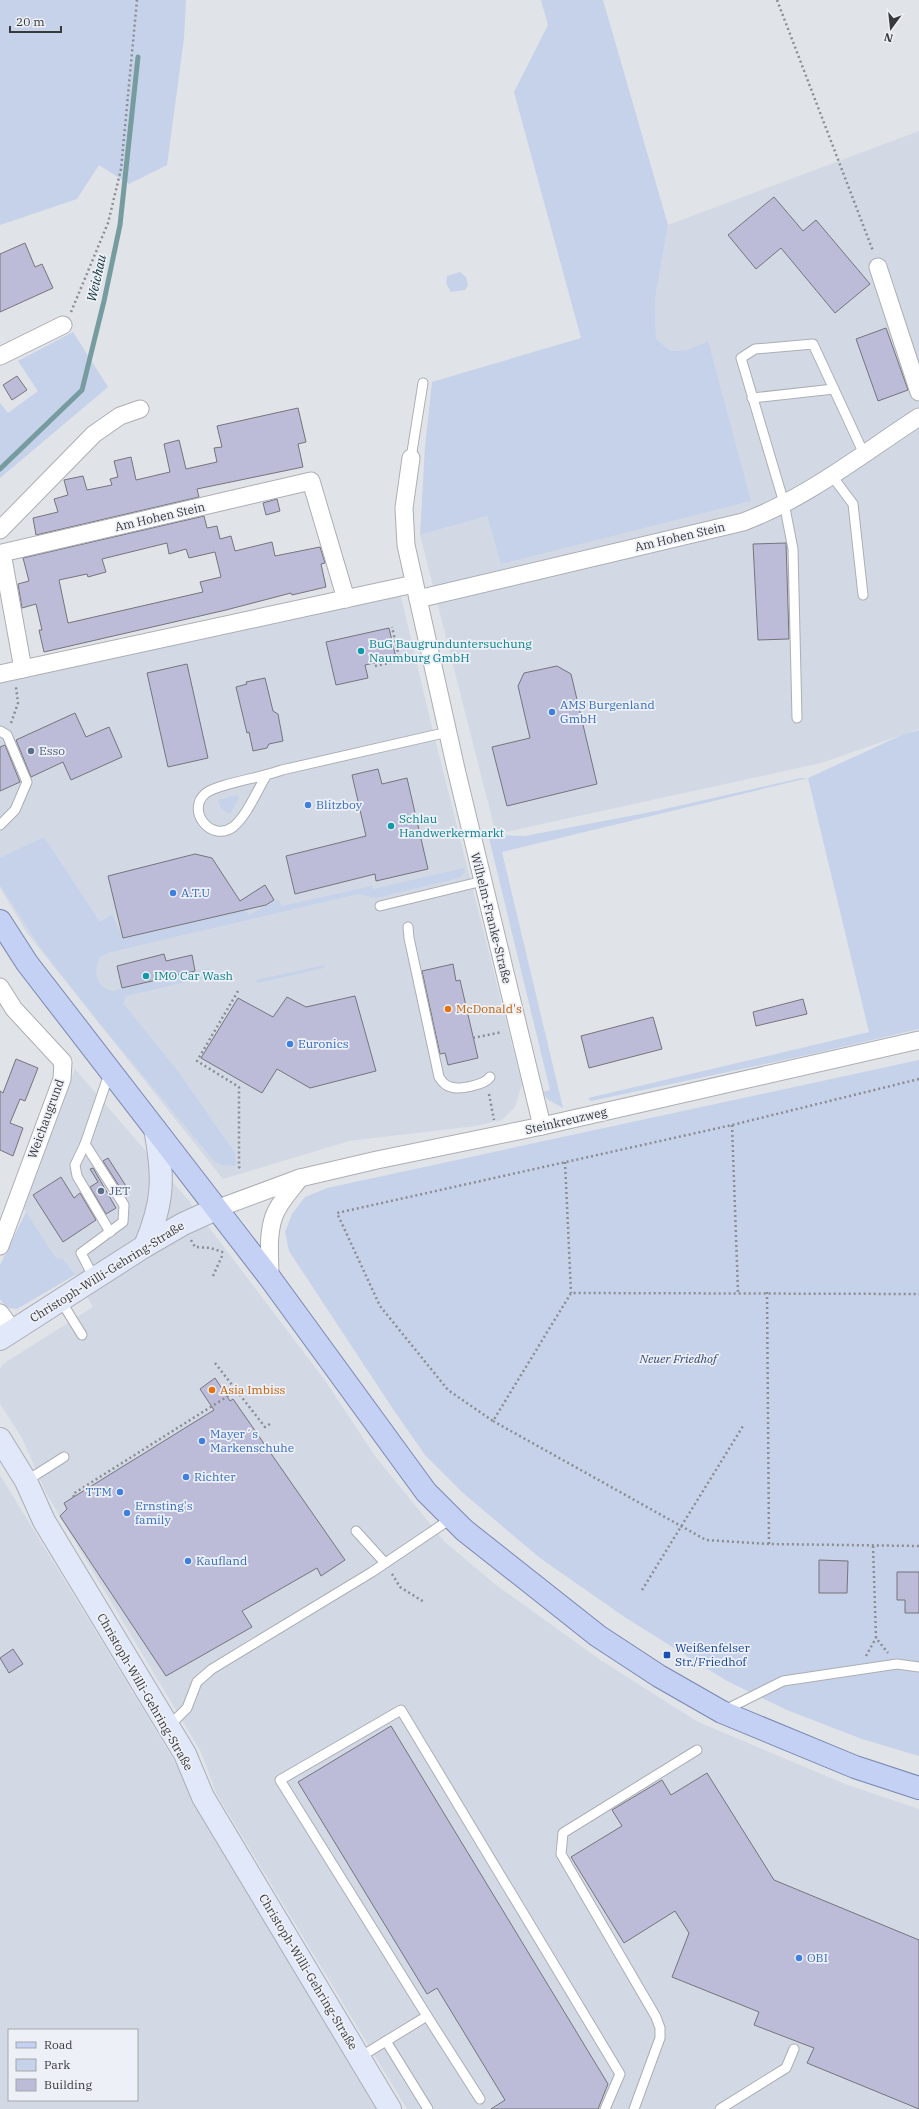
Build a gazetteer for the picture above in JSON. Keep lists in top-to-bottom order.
{
  "streets": {
    "street": [
      "Am Hohen Stein",
      "Wilhelm-Franke-Straße",
      "Weichaugrund",
      "Steinkreuzweg",
      "Christoph-Willi-Gehring-Straße"
    ]
  },
  "crossings": [
    ["Am Hohen Stein", "Wilhelm-Franke-Straße"],
    ["Wilhelm-Franke-Straße", "Steinkreuzweg"],
    ["Steinkreuzweg", "Christoph-Willi-Gehring-Straße"]
  ],
  "water": ["Weichau"],
  "parks": ["Neuer Friedhof"],
  "places": {
    "other": [
      "BuG Baugrunduntersuchung Naumburg GmbH",
      "AMS Burgenland GmbH",
      "Esso",
      "Blitzboy",
      "Schlau Handwerkermarkt",
      "A.T.U",
      "IMO Car Wash",
      "McDonald's",
      "Euronics",
      "JET",
      "Asia Imbiss",
      "Mayer´s Markenschuhe",
      "Richter",
      "TTM",
      "Ernsting's family",
      "Kaufland",
      "OBI"
    ],
    "transit": ["Weißenfelser Str./Friedhof"]
  },
  "legend": ["Road", "Park", "Building"],
  "scale_bar": "20 m",
  "north": "bottom"
}
